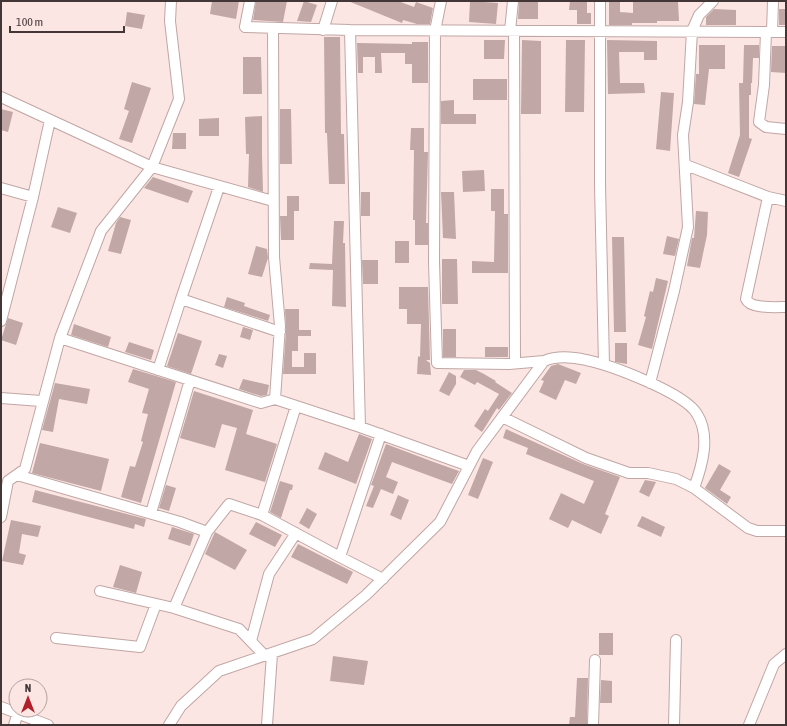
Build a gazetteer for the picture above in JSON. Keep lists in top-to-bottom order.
{
  "scale_bar": "100 m",
  "north": "top"
}
